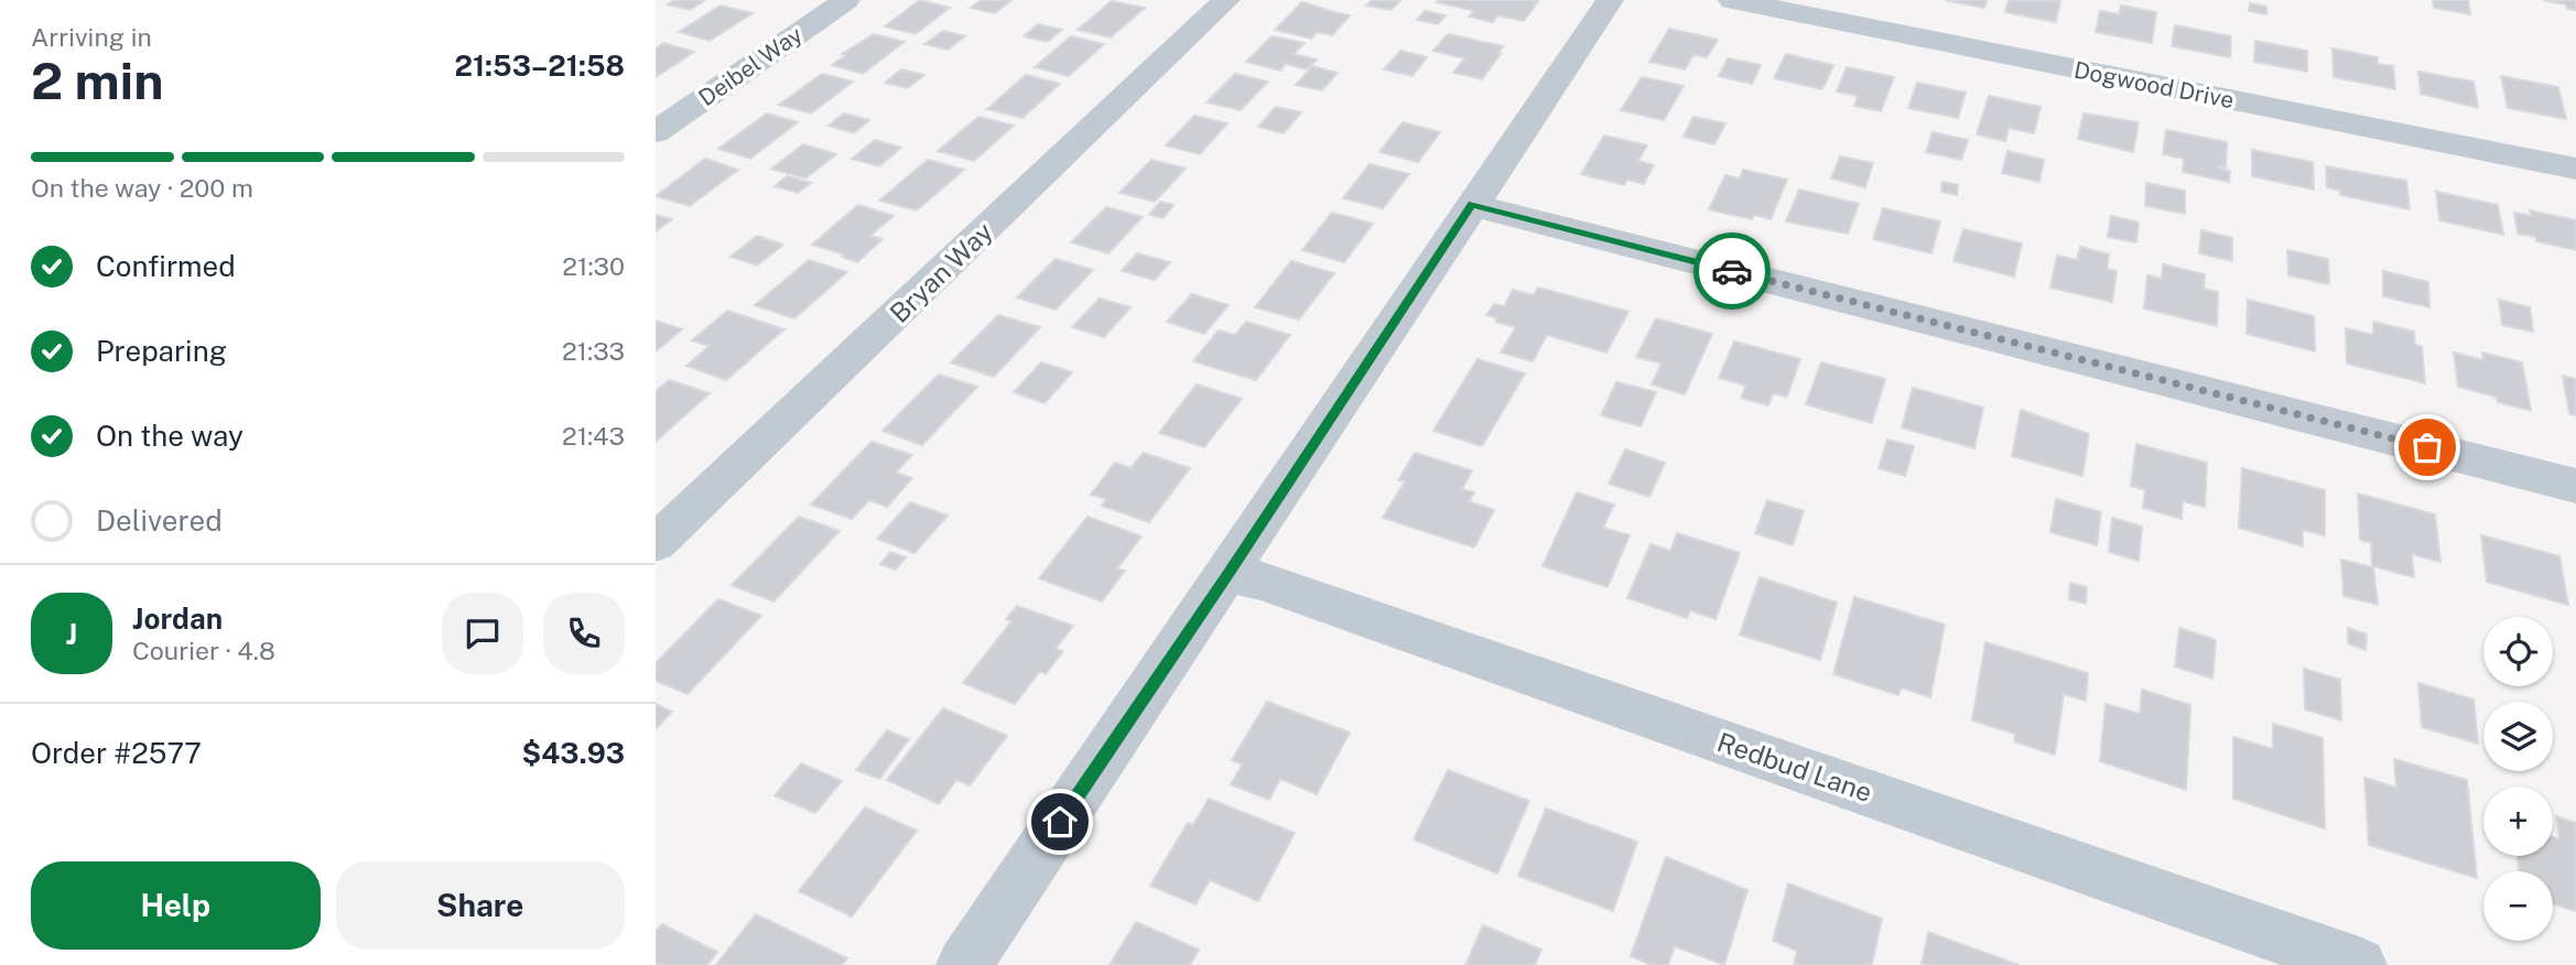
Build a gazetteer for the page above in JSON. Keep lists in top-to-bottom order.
{
  "streets": {
    "street": [
      "Deibel Way",
      "Dogwood Drive",
      "Bryan Way",
      "Redbud Lane"
    ]
  },
  "page": {
    "heading": ["2 min", "Arriving in", "21:53–21:58"],
    "panel": [
      "Jordan",
      "Courier · 4.8",
      "Order #2577",
      "$43.93"
    ],
    "bar": "On the way · 200 m",
    "list": [
      ["Confirmed", "21:30"],
      ["Preparing", "21:33"],
      ["On the way", "21:43"],
      "Delivered"
    ],
    "round": "J",
    "map_buttons": ["+", "−"],
    "buttons": ["Help", "Share"]
  }
}
